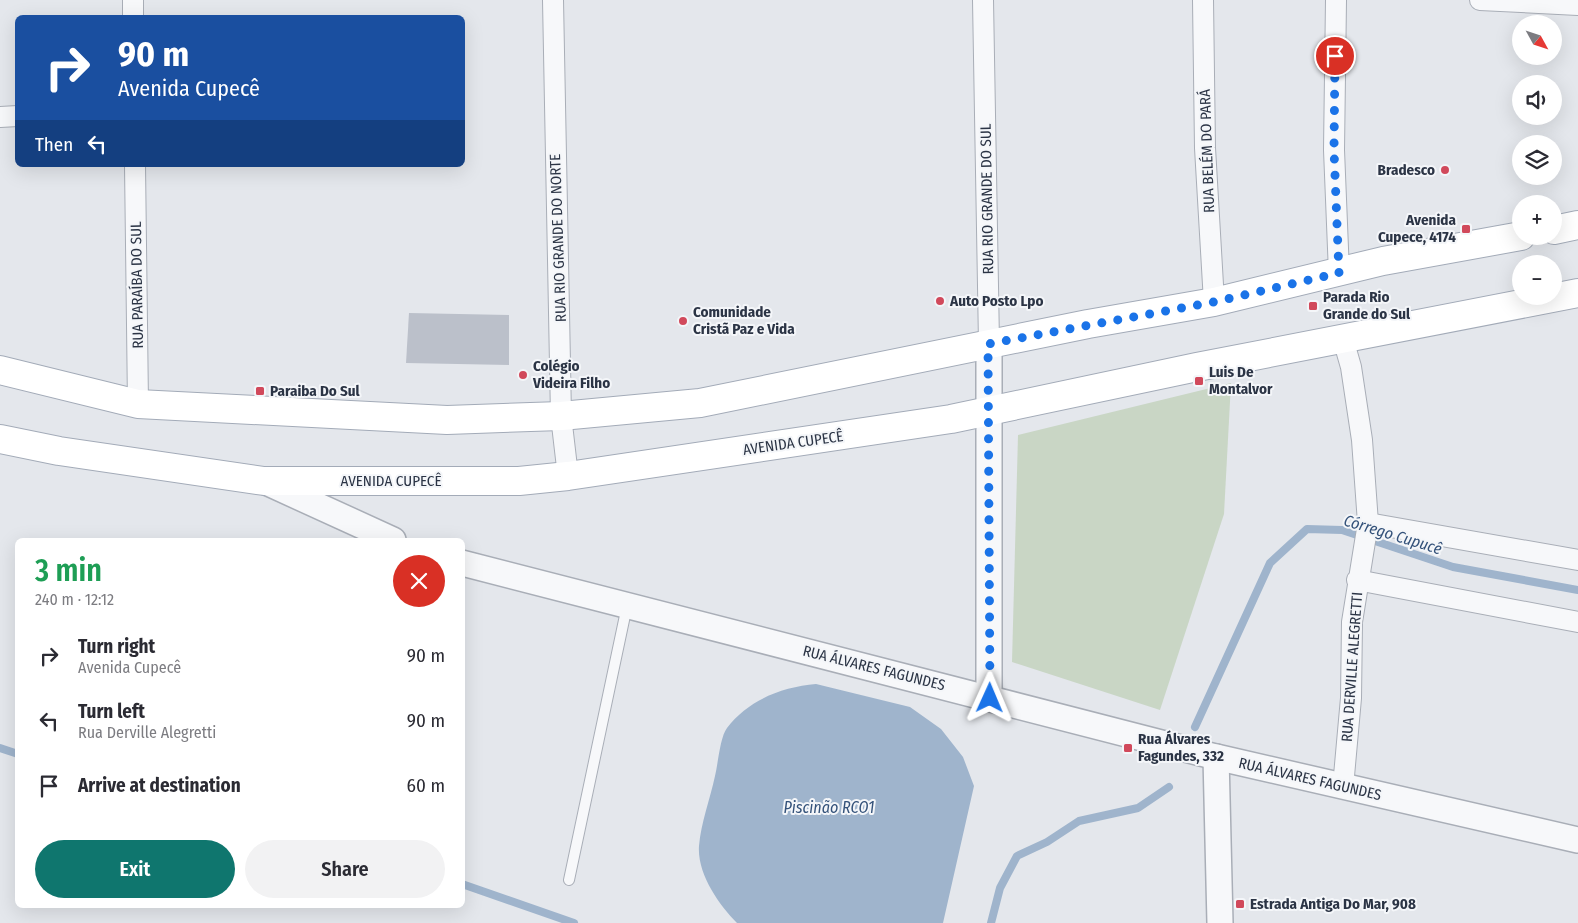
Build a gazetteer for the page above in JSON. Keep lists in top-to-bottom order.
{
  "streets": {
    "main road": ["AVENIDA CUPECÊ"],
    "street": [
      "RUA BELÉM DO PARÁ",
      "RUA RIO GRANDE DO SUL",
      "RUA RIO GRANDE DO NORTE",
      "RUA PARAÍBA DO SUL",
      "RUA DERVILLE ALEGRETTI",
      "RUA ÁLVARES FAGUNDES"
    ]
  },
  "crossings": [
    ["RUA RIO GRANDE DO SUL", "AVENIDA CUPECÊ"],
    ["RUA RIO GRANDE DO SUL", "RUA ÁLVARES FAGUNDES"],
    ["RUA RIO GRANDE DO NORTE", "AVENIDA CUPECÊ"],
    ["AVENIDA CUPECÊ", "RUA DERVILLE ALEGRETTI"],
    ["RUA DERVILLE ALEGRETTI", "RUA ÁLVARES FAGUNDES"]
  ],
  "water": ["Córrego Cupucê", "Piscinão RCO1"],
  "places": {
    "other": [
      "Bradesco",
      "Auto Posto Lpo",
      "Comunidade Cristã Paz e Vida",
      "Colégio Videira Filho"
    ],
    "transit": [
      "Avenida Cupece, 4174",
      "Parada Rio Grande do Sul",
      "Luis De Montalvor",
      "Paraiba Do Sul",
      "Rua Álvares Fagundes, 332",
      "Estrada Antiga Do Mar, 908"
    ]
  },
  "north": "bottom right",
  "page": {
    "map_buttons": ["+", "−"],
    "turn": ["90 m", "Avenida Cupecê"],
    "then": "Then",
    "heading": ["3 min", "240 m · 12:12"],
    "list": [
      {
        "name": "Turn right",
        "note": "Avenida Cupecê",
        "value": "90 m"
      },
      {
        "name": "Turn left",
        "note": "Rua Derville Alegretti",
        "value": "90 m"
      },
      {
        "name": "Arrive at destination",
        "value": "60 m"
      }
    ],
    "buttons": ["Exit", "Share"]
  }
}
